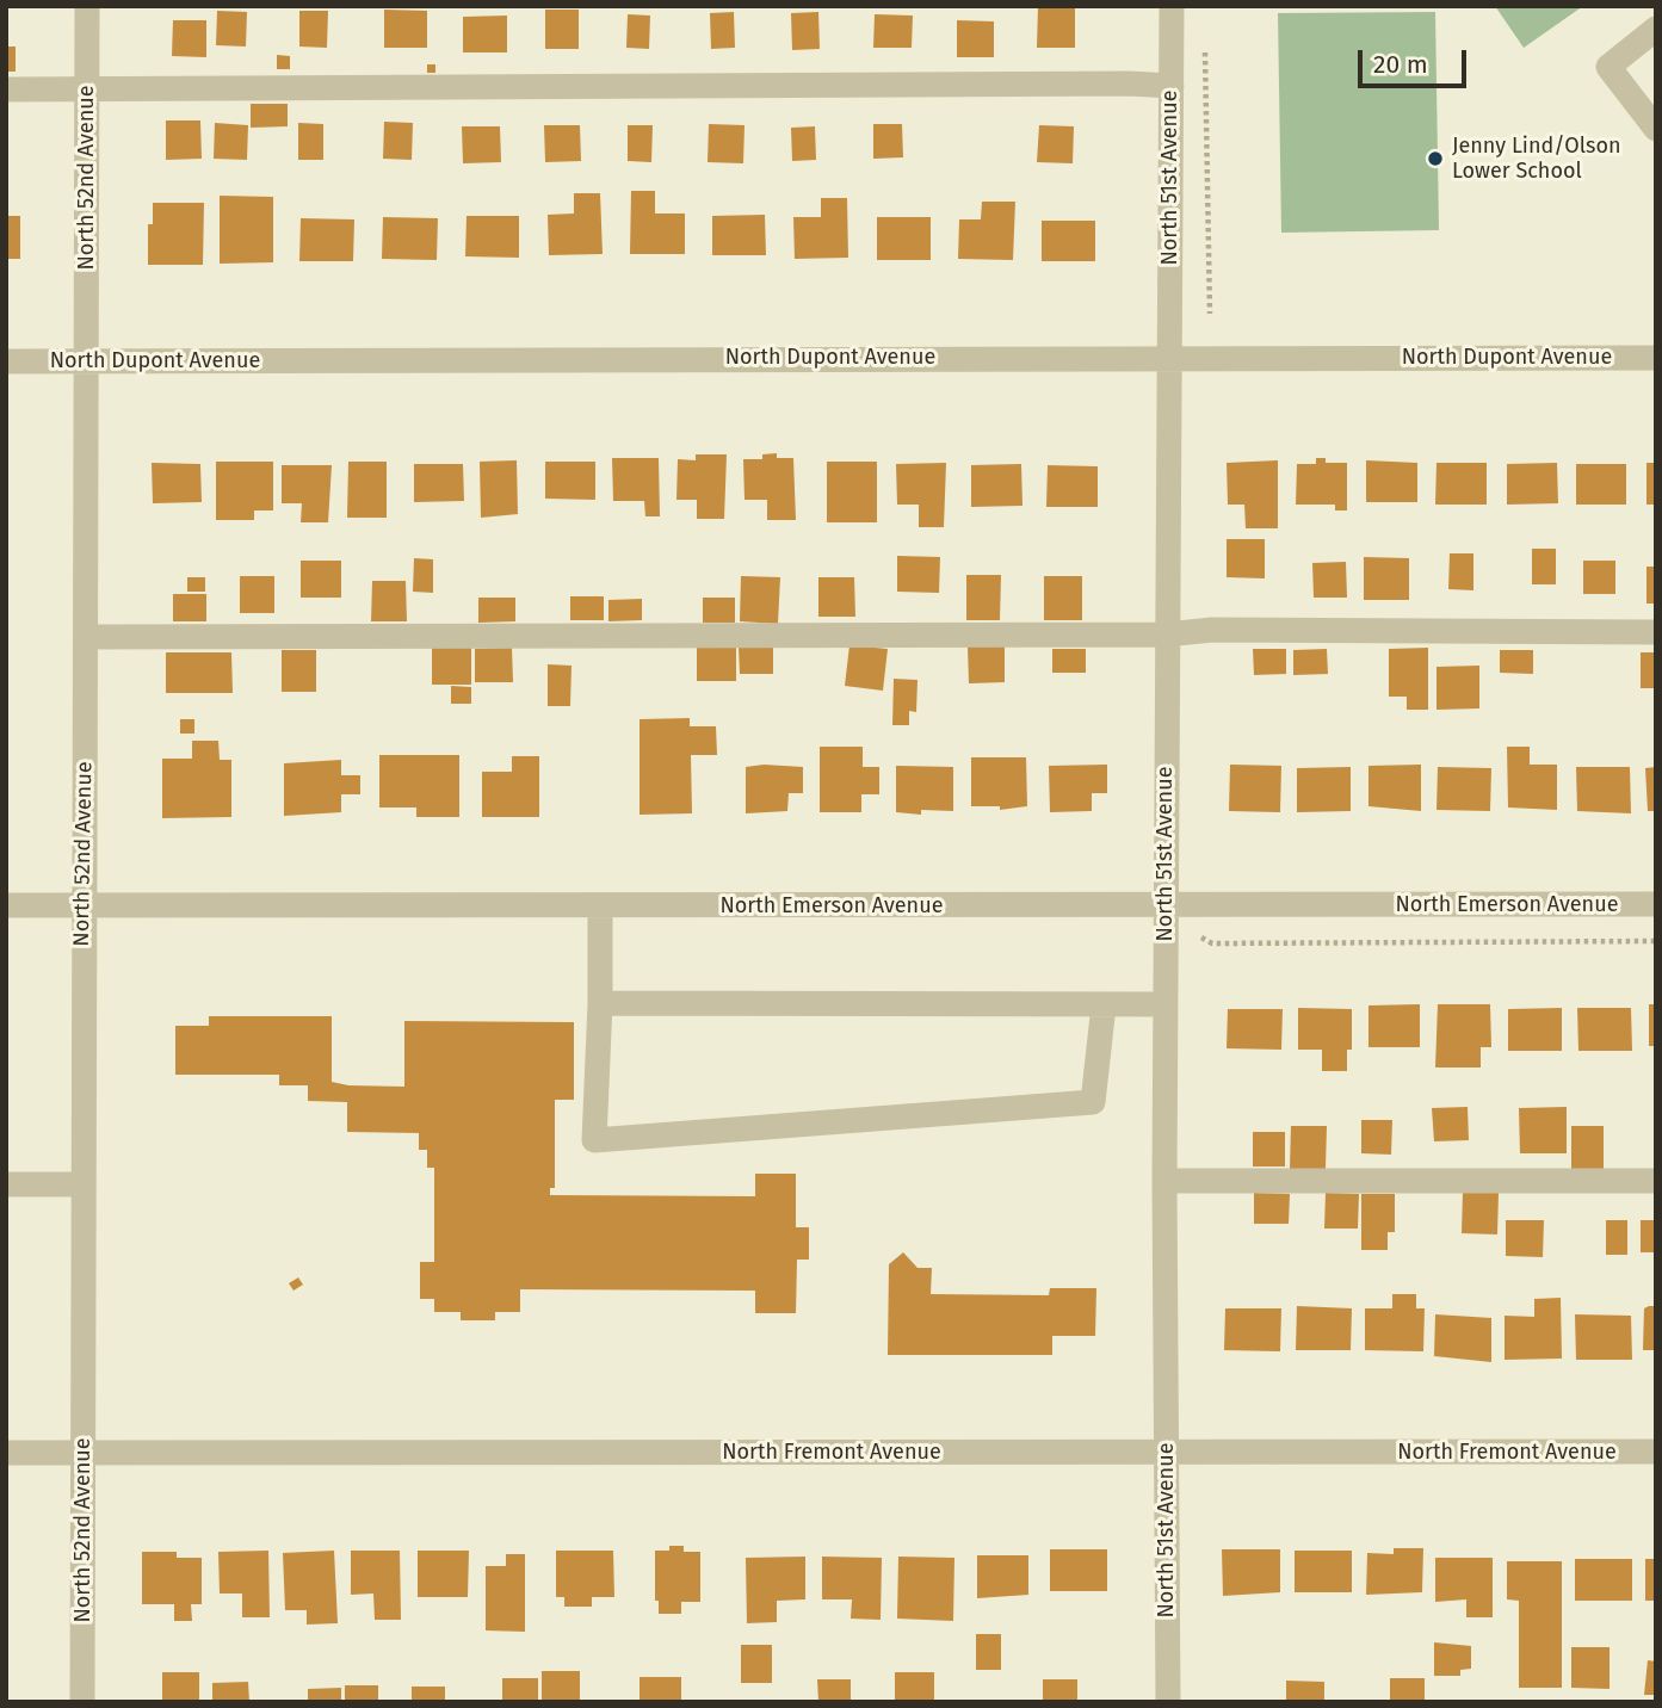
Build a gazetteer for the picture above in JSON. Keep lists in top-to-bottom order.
{
  "streets": {
    "street": [
      "North 52nd Avenue",
      "North 51st Avenue",
      "North Dupont Avenue",
      "North Emerson Avenue",
      "North Fremont Avenue"
    ]
  },
  "crossings": [
    ["North 52nd Avenue", "North Dupont Avenue"],
    ["North 52nd Avenue", "North Emerson Avenue"],
    ["North 52nd Avenue", "North Fremont Avenue"],
    ["North 51st Avenue", "North Dupont Avenue"],
    ["North 51st Avenue", "North Emerson Avenue"],
    ["North 51st Avenue", "North Fremont Avenue"]
  ],
  "places": ["Jenny Lind/Olson Lower School"],
  "scale_bar": "20 m"
}
